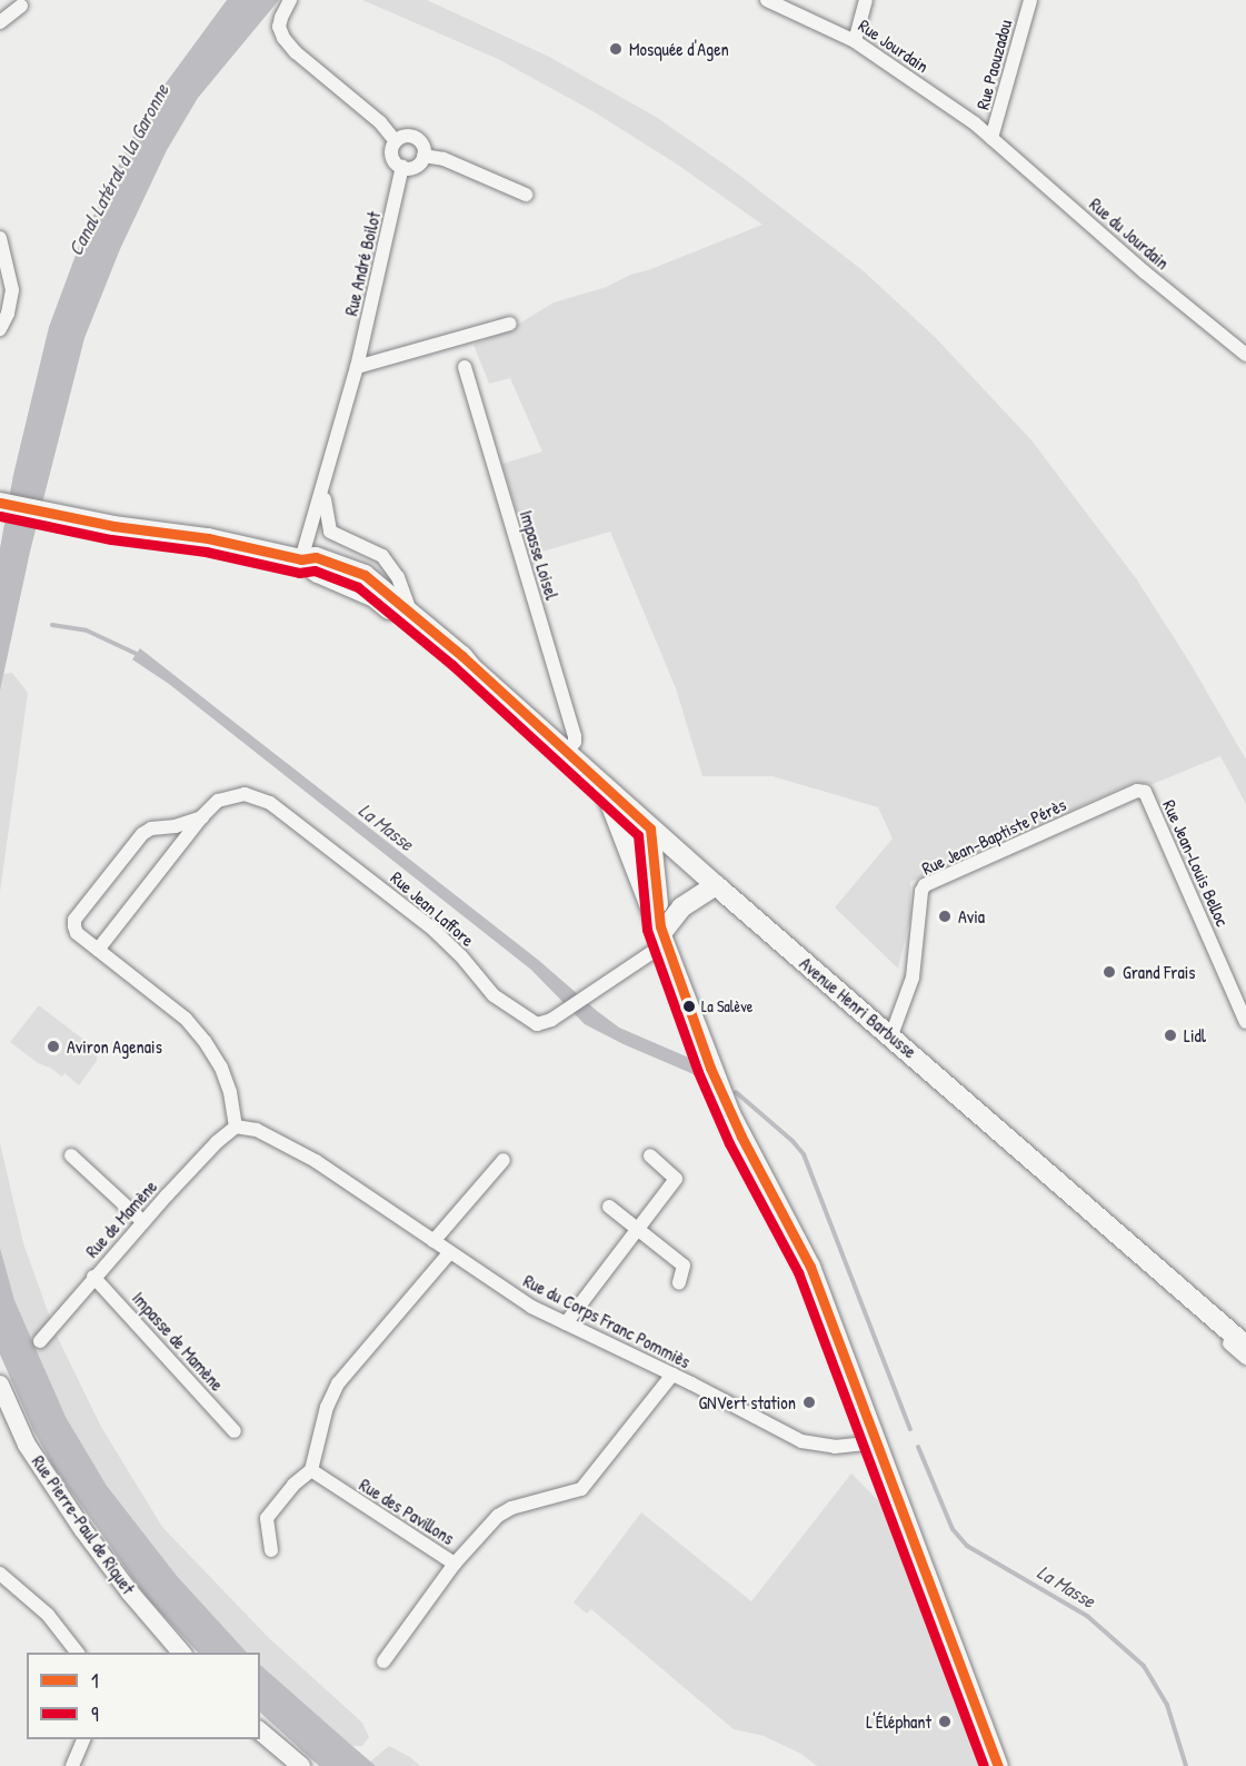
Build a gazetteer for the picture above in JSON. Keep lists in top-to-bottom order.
{
  "streets": {
    "main road": ["Avenue Henri Barbusse"],
    "street": [
      "Rue Jourdain",
      "Rue Paouzadou",
      "Rue du Jourdain",
      "Rue André Boilot",
      "Impasse Loisel",
      "Rue Jean-Baptiste Pérès",
      "Rue Jean-Louis Belloc",
      "Rue Jean Laffore",
      "Rue de Mamène",
      "Rue du Corps Franc Pommiès",
      "Impasse de Mamène",
      "Rue des Pavillons",
      "Rue Pierre-Paul de Riquet"
    ]
  },
  "crossings": [
    ["Rue Jourdain", "Rue Paouzadou"],
    ["Rue Jourdain", "Rue du Jourdain"],
    ["Rue Paouzadou", "Rue du Jourdain"],
    ["Rue André Boilot", "Avenue Henri Barbusse"],
    ["Impasse Loisel", "Avenue Henri Barbusse"],
    ["Rue Jean-Baptiste Pérès", "Rue Jean-Louis Belloc"],
    ["Rue Jean-Baptiste Pérès", "Avenue Henri Barbusse"],
    ["Rue Jean Laffore", "Rue de Mamène"],
    ["Rue Jean Laffore", "Rue du Corps Franc Pommiès"],
    ["Rue de Mamène", "Rue du Corps Franc Pommiès"],
    ["Rue de Mamène", "Impasse de Mamène"],
    ["Rue du Corps Franc Pommiès", "Rue des Pavillons"]
  ],
  "water": ["Canal Latéral à la Garonne", "La Masse"],
  "places": [
    "Mosquée d'Agen",
    "Avia",
    "Grand Frais",
    "La Salève",
    "Lidl",
    "Aviron Agenais",
    "GNVert station",
    "L'Éléphant"
  ],
  "lines": ["transit line 1", "transit line 9"],
  "legend": ["1", "9"]
}
